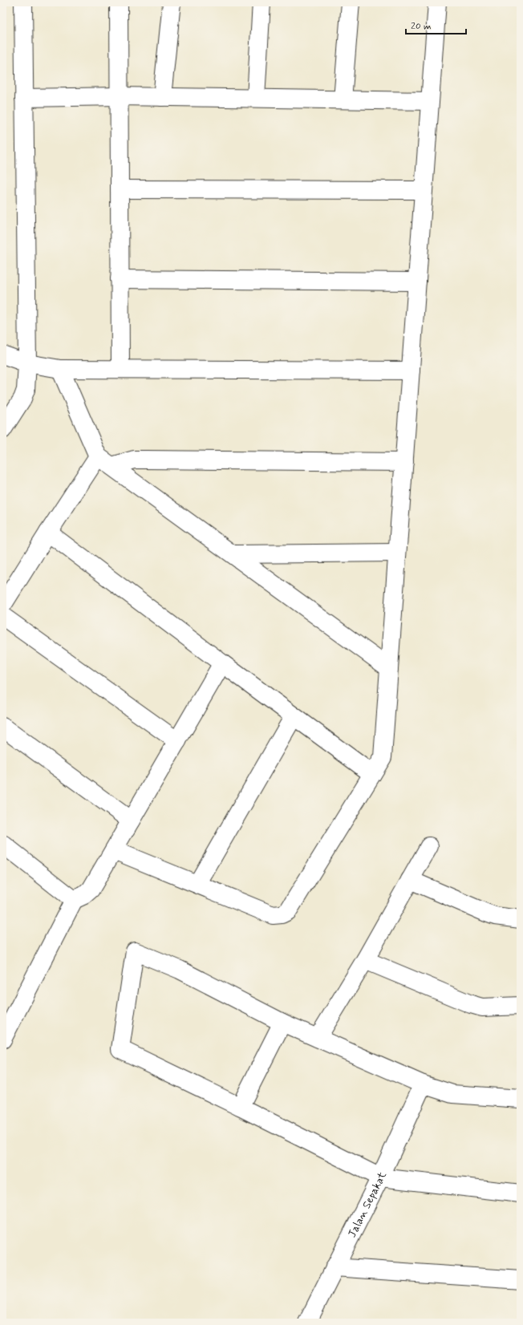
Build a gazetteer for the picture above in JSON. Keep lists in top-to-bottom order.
{
  "streets": {
    "street": ["Jalan Sepakat"]
  },
  "scale_bar": "20 m"
}
